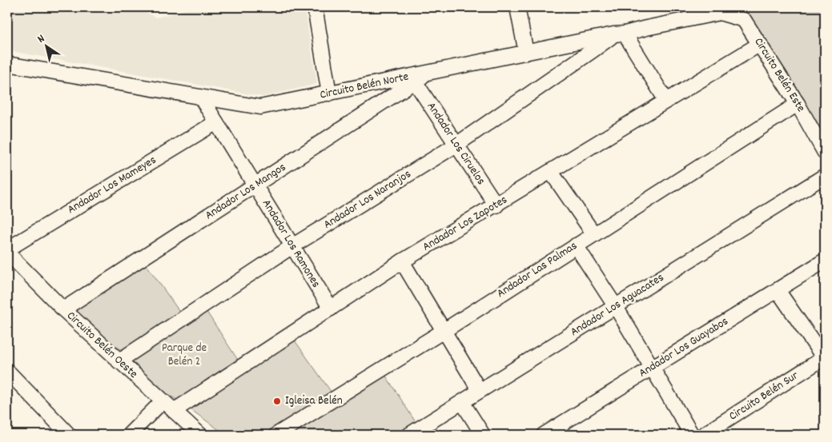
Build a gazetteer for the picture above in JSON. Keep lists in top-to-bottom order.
{
  "streets": {
    "street": [
      "Circuito Belén Este",
      "Circuito Belén Norte",
      "Andador Los Ciruelos",
      "Andador Los Mameyes",
      "Andador Los Mangos",
      "Andador Los Naranjos",
      "Andador Los Zapotes",
      "Andador Los Ramones",
      "Andador Las Palmas",
      "Andador Los Aguacates",
      "Circuito Belén Oeste",
      "Andador Los Guayabos",
      "Circuito Belén Sur"
    ]
  },
  "crossings": [
    ["Circuito Belén Este", "Circuito Belén Norte"],
    ["Circuito Belén Este", "Andador Los Zapotes"],
    ["Circuito Belén Este", "Andador Las Palmas"],
    ["Circuito Belén Norte", "Andador Los Mangos"],
    ["Circuito Belén Norte", "Andador Los Naranjos"],
    ["Circuito Belén Norte", "Andador Los Ramones"],
    ["Andador Los Ciruelos", "Andador Los Mangos"],
    ["Andador Los Ciruelos", "Andador Los Naranjos"],
    ["Andador Los Ciruelos", "Andador Los Zapotes"],
    ["Andador Los Mameyes", "Andador Los Ramones"],
    ["Andador Los Mangos", "Andador Los Ramones"],
    ["Andador Los Mangos", "Circuito Belén Oeste"],
    ["Andador Los Naranjos", "Andador Los Ramones"],
    ["Andador Los Naranjos", "Circuito Belén Oeste"],
    ["Andador Los Zapotes", "Andador Los Ramones"],
    ["Andador Los Zapotes", "Circuito Belén Oeste"]
  ],
  "parks": ["Parque de Belén 2"],
  "places": ["Igleisa Belén"],
  "north": "top left"
}
